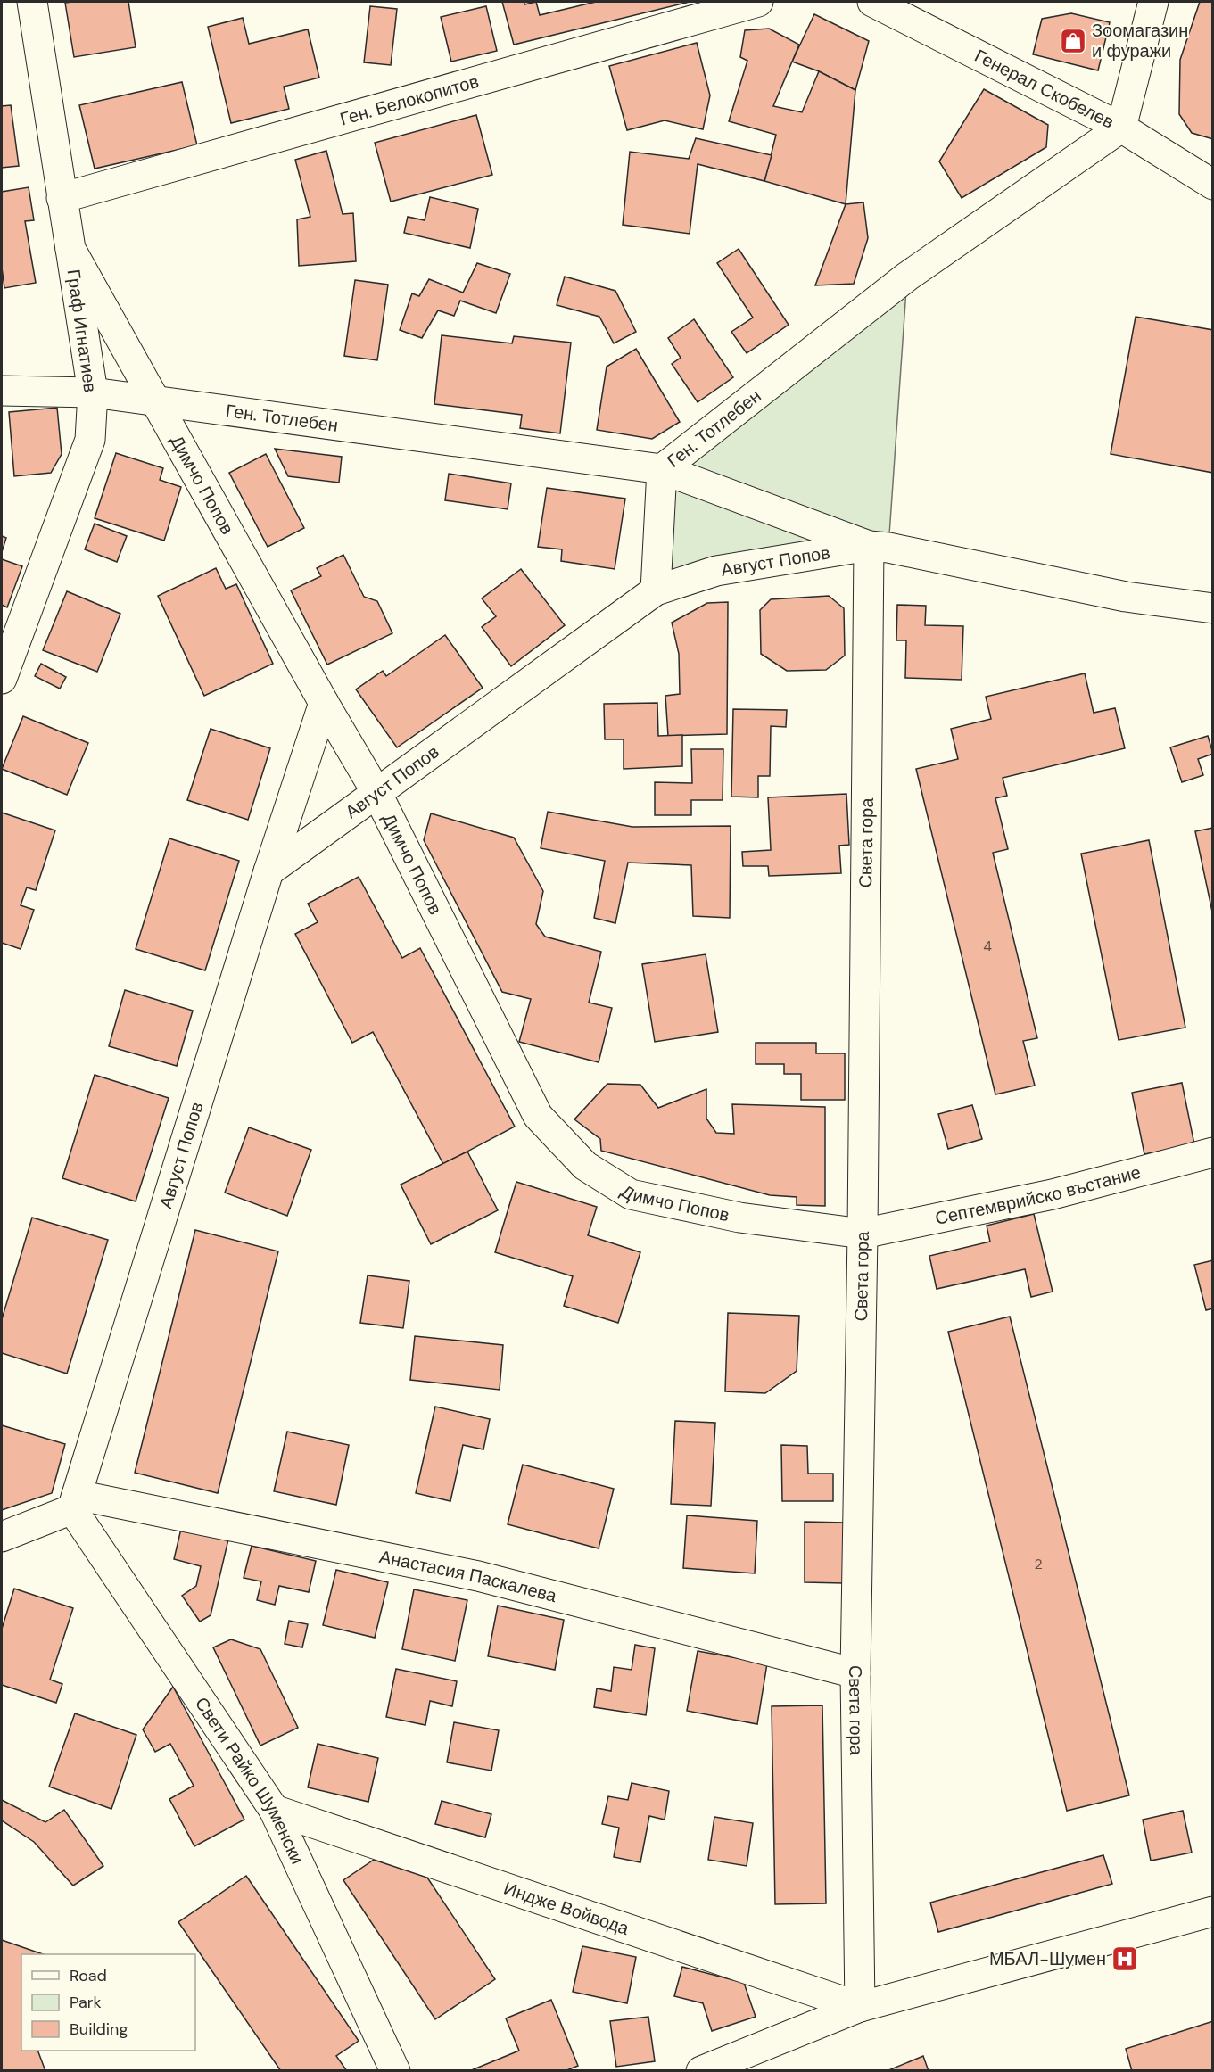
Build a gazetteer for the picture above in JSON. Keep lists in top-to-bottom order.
{
  "streets": {
    "street": [
      "Генерал Скобелев",
      "Ген. Белокопитов",
      "Граф Игнатиев",
      "Ген. Тотлебен",
      "Димчо Попов",
      "Август Попов",
      "Света гора",
      "Септемврийско въстание",
      "Анастасия Паскалева",
      "Свети Райко Шуменски",
      "Индже Войвода"
    ]
  },
  "crossings": [
    ["Генерал Скобелев", "Ген. Тотлебен"],
    ["Ген. Белокопитов", "Граф Игнатиев"],
    ["Граф Игнатиев", "Ген. Тотлебен"],
    ["Граф Игнатиев", "Димчо Попов"],
    ["Ген. Тотлебен", "Димчо Попов"],
    ["Димчо Попов", "Август Попов"],
    ["Димчо Попов", "Света гора"],
    ["Димчо Попов", "Септемврийско въстание"],
    ["Август Попов", "Света гора"],
    ["Август Попов", "Анастасия Паскалева"],
    ["Август Попов", "Свети Райко Шуменски"],
    ["Света гора", "Септемврийско въстание"],
    ["Света гора", "Анастасия Паскалева"],
    ["Света гора", "Индже Войвода"],
    ["Анастасия Паскалева", "Свети Райко Шуменски"],
    ["Свети Райко Шуменски", "Индже Войвода"]
  ],
  "places": {
    "shop": ["Зоомагазин и фуражи"],
    "hospital": ["МБАЛ-Шумен"]
  },
  "house_numbers": ["4", "2"],
  "legend": ["Road", "Park", "Building"]
}
